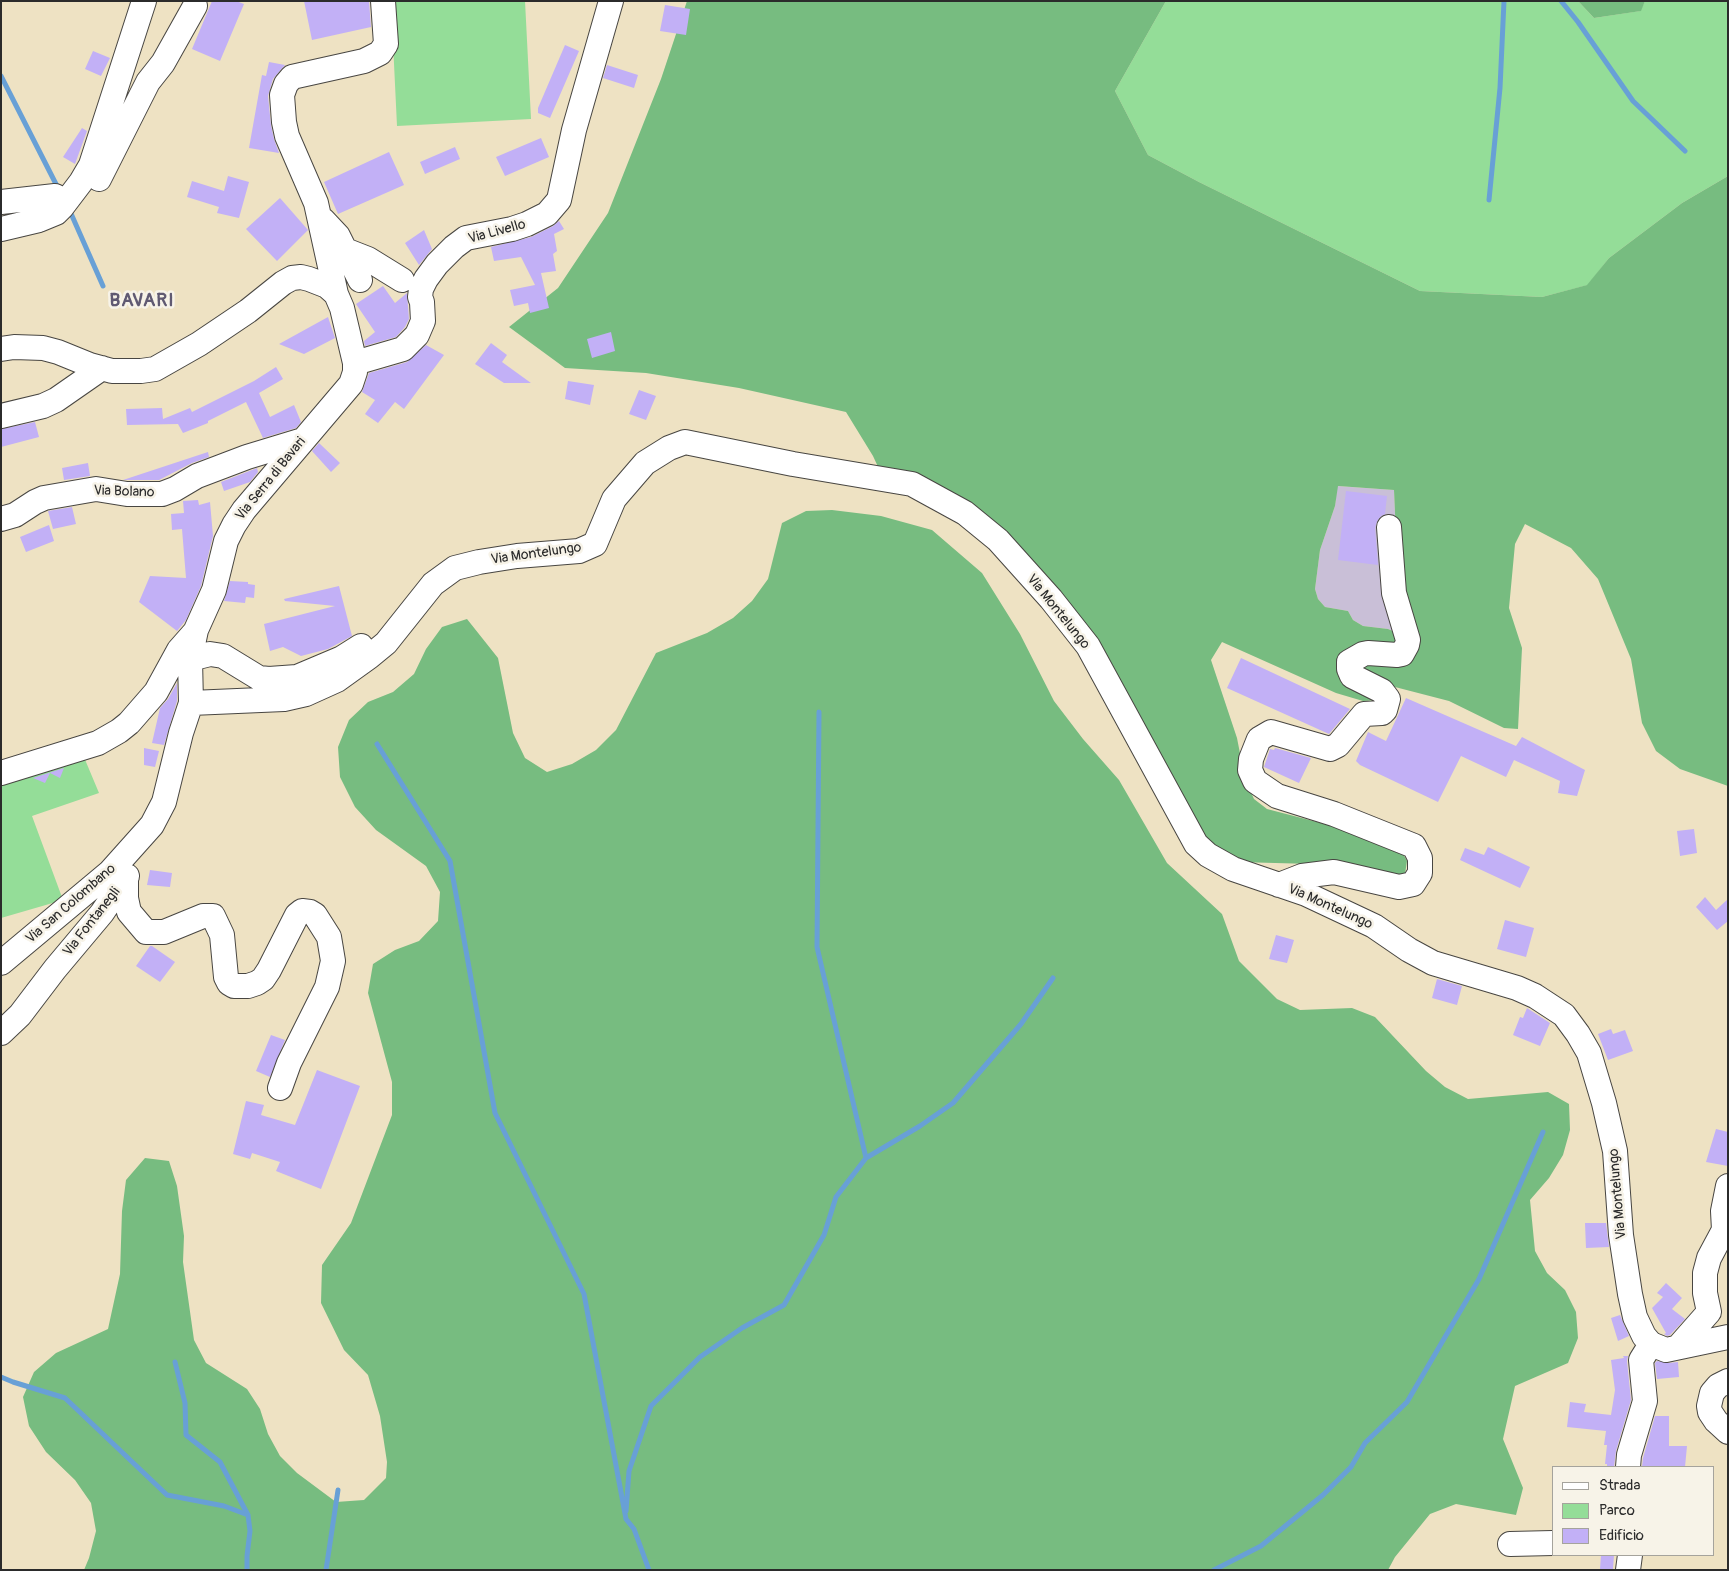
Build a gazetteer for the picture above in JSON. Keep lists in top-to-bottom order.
{
  "streets": {
    "street": [
      "Via Livello",
      "Via Serra di Bavari",
      "Via Bolano",
      "Via Montelungo",
      "Via San Colombano",
      "Via Fontanegli"
    ]
  },
  "crossings": [
    ["Via Livello", "Via Serra di Bavari"],
    ["Via Serra di Bavari", "Via Bolano"],
    ["Via Serra di Bavari", "Via Montelungo"],
    ["Via Serra di Bavari", "Via San Colombano"],
    ["Via Montelungo", "Via San Colombano"],
    ["Via San Colombano", "Via Fontanegli"]
  ],
  "districts": ["BAVARI"],
  "legend": ["Strada", "Parco", "Edificio"]
}
